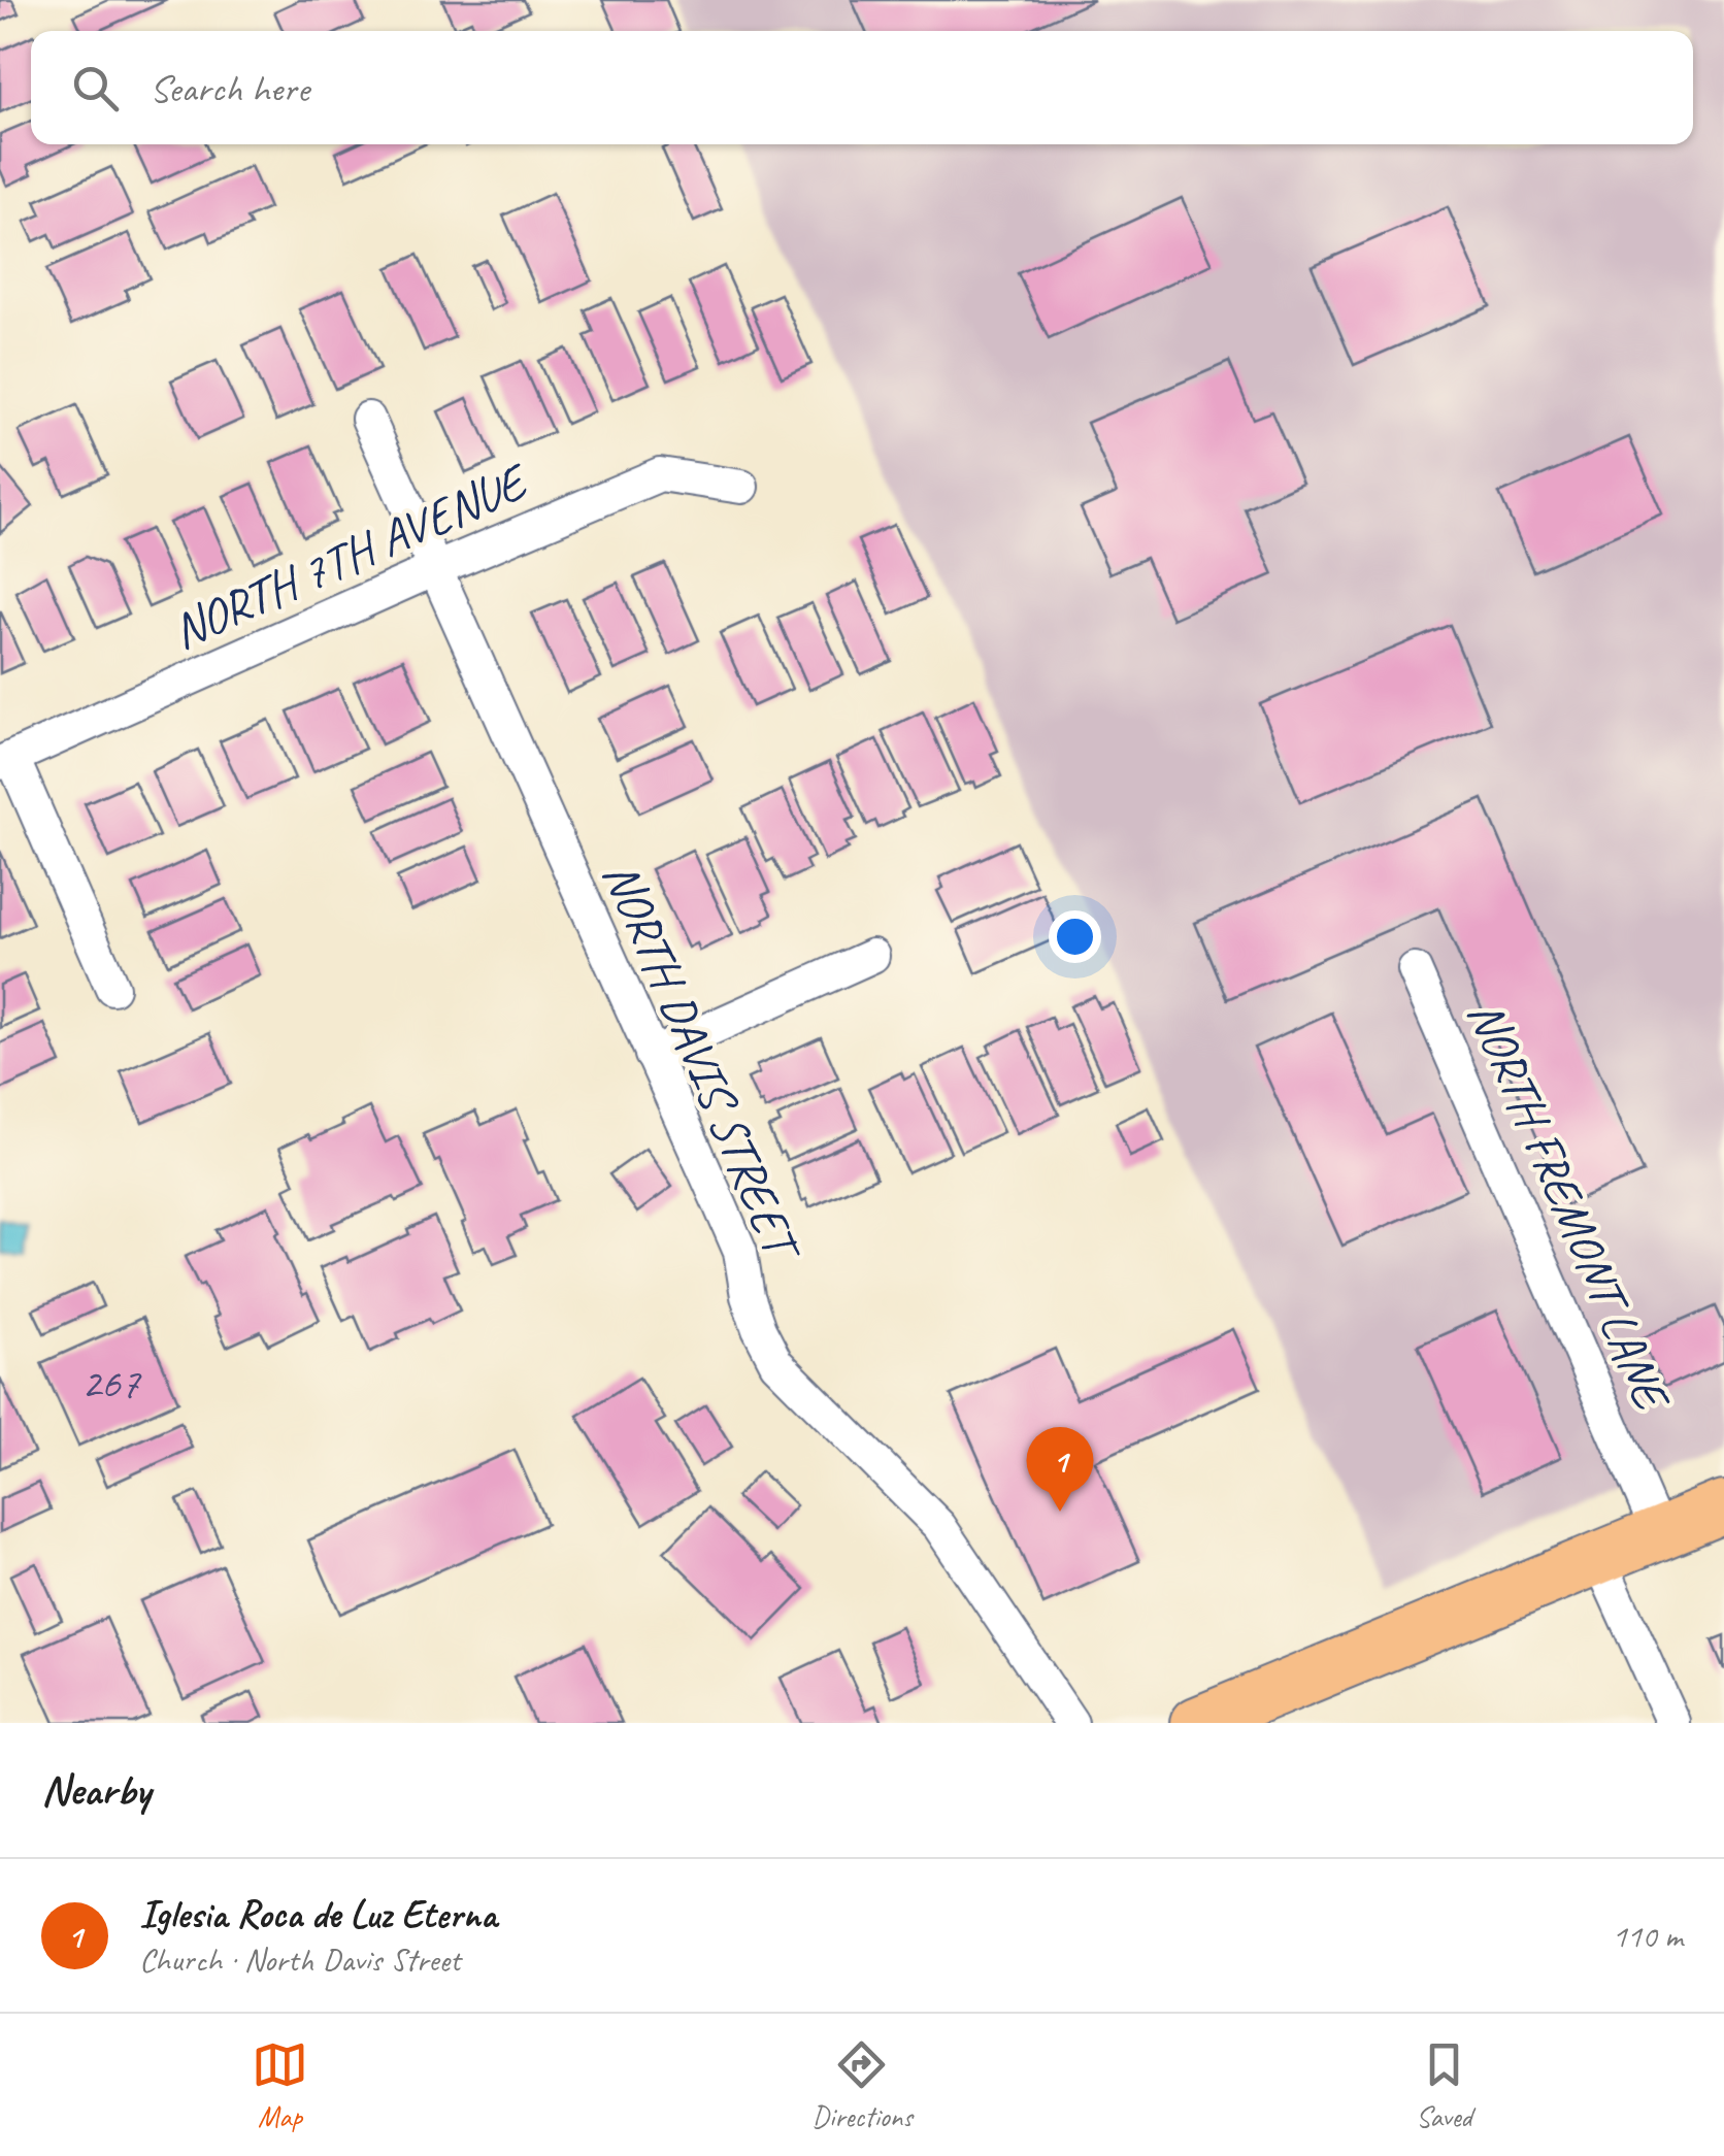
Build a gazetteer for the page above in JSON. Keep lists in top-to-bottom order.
{
  "streets": {
    "street": ["NORTH 7TH AVENUE", "NORTH DAVIS STREET", "NORTH FREMONT LANE"]
  },
  "crossings": [
    ["NORTH 7TH AVENUE", "NORTH DAVIS STREET"]
  ],
  "house_numbers": ["267"],
  "page": {
    "search": "Search here",
    "pins": "1",
    "heading": "Nearby",
    "list": [
      {
        "mark": "1",
        "name": "Iglesia Roca de Luz Eterna",
        "note": "Church · North Davis Street",
        "value": "110 m"
      }
    ],
    "nav": ["Map", "Directions", "Saved"]
  }
}
